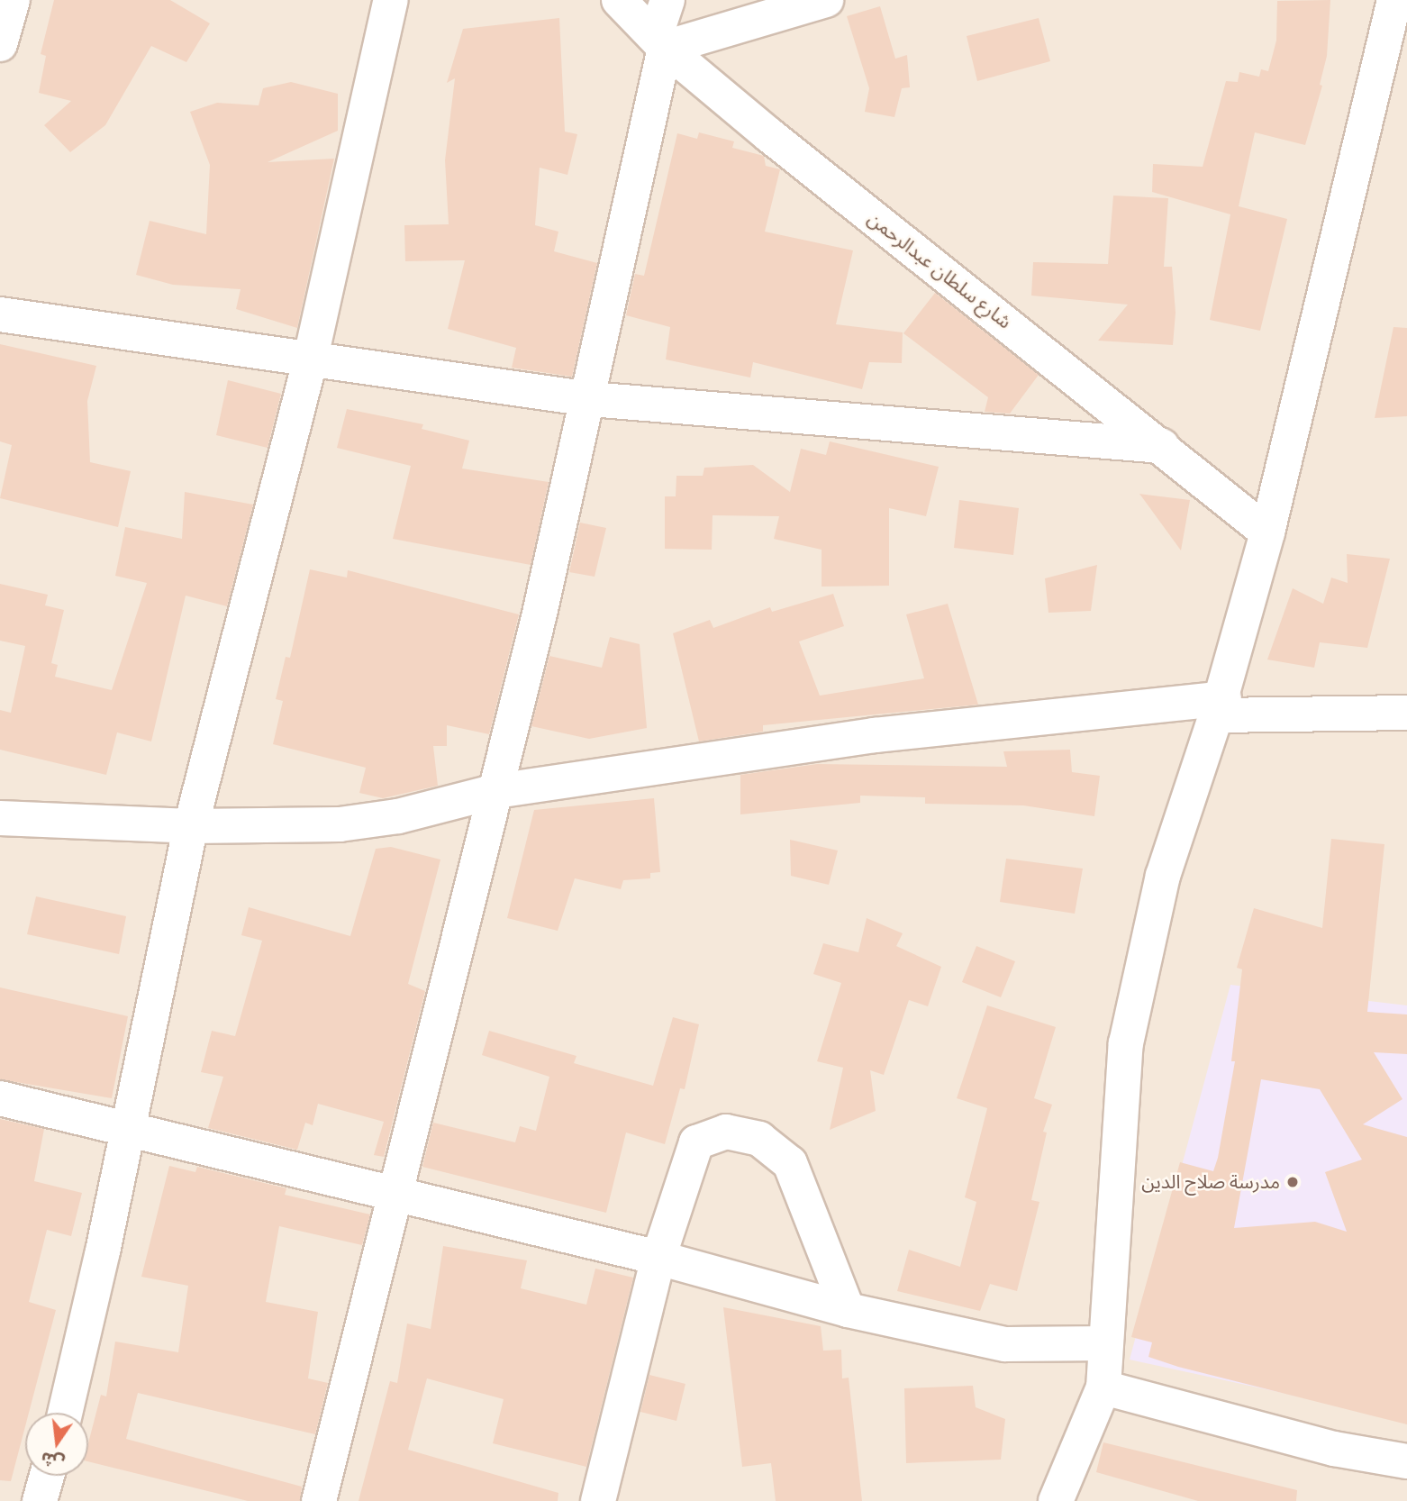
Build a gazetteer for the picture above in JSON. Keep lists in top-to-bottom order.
{
  "streets": {
    "street": ["شارع سلطان عبدالرحمن"]
  },
  "places": ["مدرسة صلاح الدين"],
  "north": "bottom"
}
